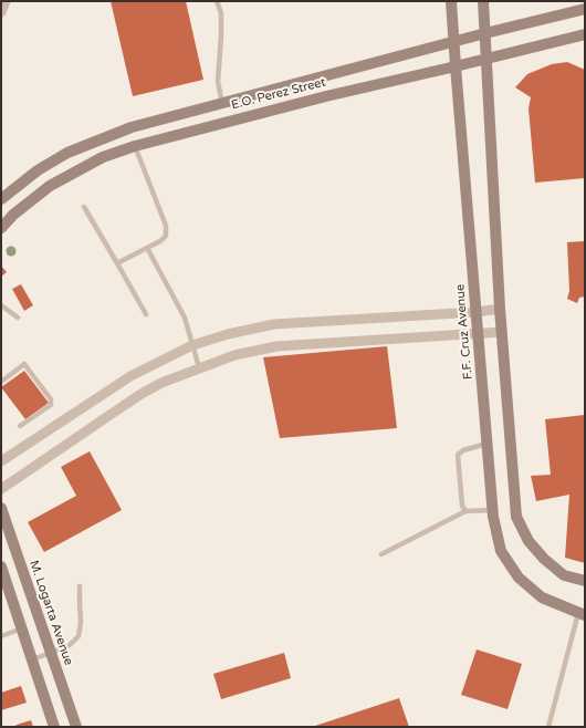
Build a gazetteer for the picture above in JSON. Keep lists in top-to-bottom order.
{
  "streets": {
    "main road": ["E.O. Perez Street", "F.F. Cruz Avenue", "M. Logarta Avenue"]
  },
  "crossings": [
    ["E.O. Perez Street", "F.F. Cruz Avenue"]
  ]
}
